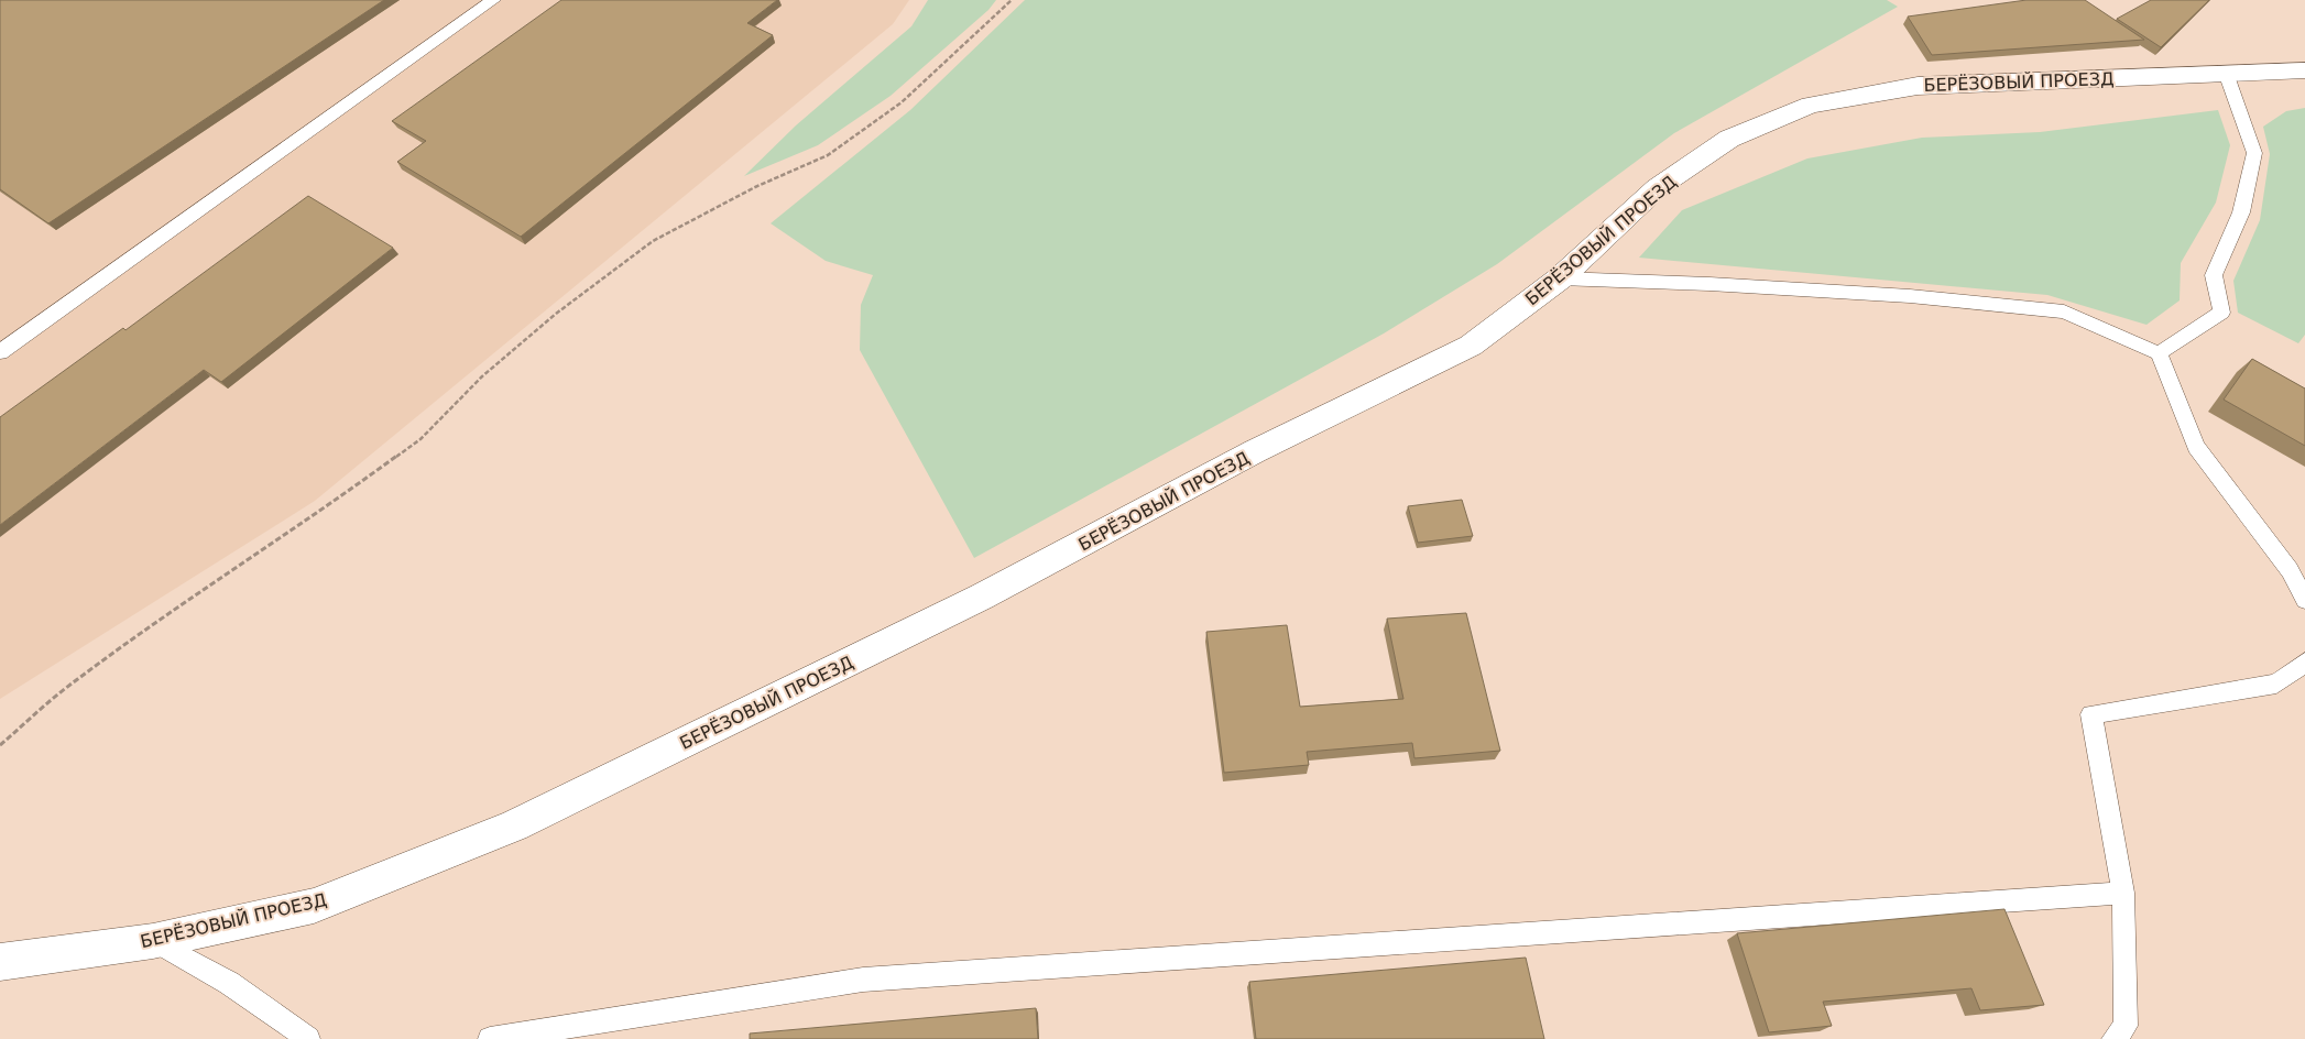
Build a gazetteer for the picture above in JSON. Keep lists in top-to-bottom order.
{
  "streets": {
    "street": ["БЕРЁЗОВЫЙ ПРОЕЗД"]
  }
}
